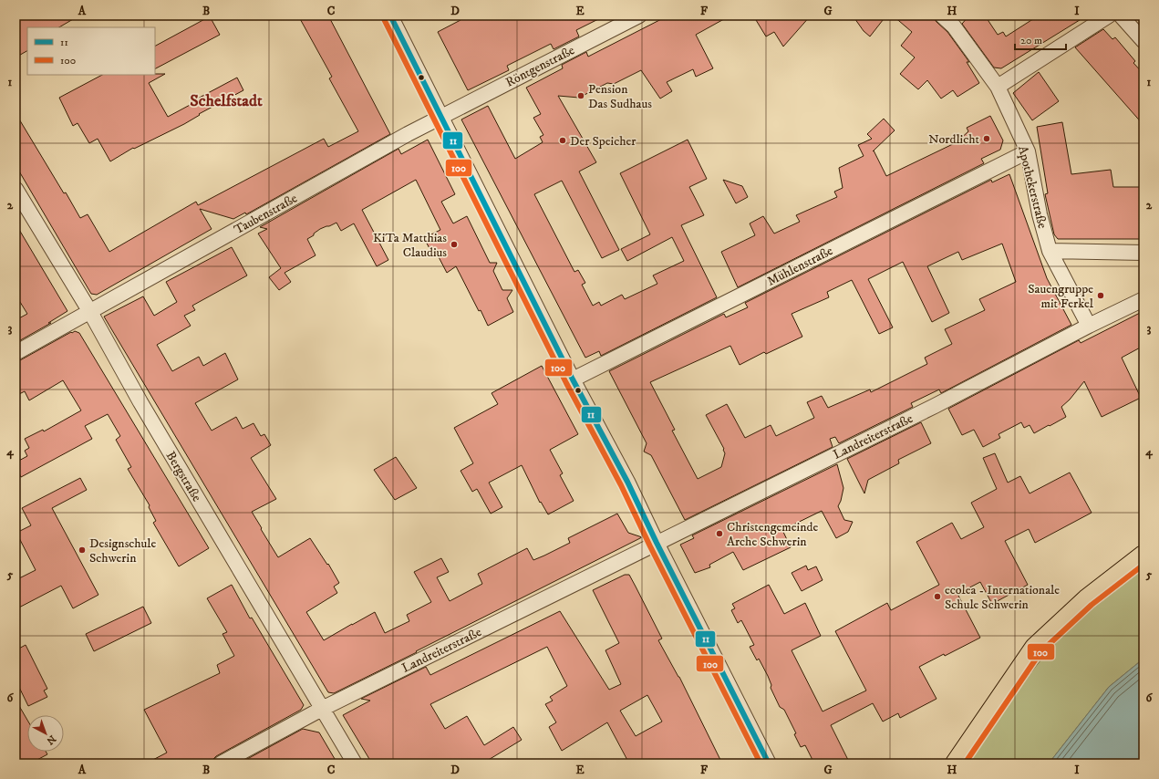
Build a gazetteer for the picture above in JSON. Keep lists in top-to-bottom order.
{
  "streets": {
    "street": [
      "Röntgenstraße",
      "Apothekerstraße",
      "Taubenstraße",
      "Mühlenstraße",
      "Landreiterstraße",
      "Bergstraße"
    ]
  },
  "crossings": [
    ["Röntgenstraße", "Taubenstraße"],
    ["Apothekerstraße", "Mühlenstraße"],
    ["Apothekerstraße", "Landreiterstraße"],
    ["Taubenstraße", "Bergstraße"],
    ["Landreiterstraße", "Bergstraße"]
  ],
  "districts": ["Schelfstadt"],
  "places": [
    "Pension Das Sudhaus",
    "Nordlicht",
    "Der Speicher",
    "KiTa Matthias Claudius",
    "Sauengruppe mit Ferkel",
    "Christengemeinde Arche Schwerin",
    "Designschule Schwerin",
    "ecolea - Internationale Schule Schwerin"
  ],
  "lines": ["transit line 11", "transit line 100"],
  "legend": ["11", "100"],
  "scale_bar": "20 m",
  "north": "bottom right",
  "grid": {
    "columns": [
      "A",
      "B",
      "C",
      "D",
      "E",
      "F",
      "G",
      "H",
      "I"
    ],
    "rows": [
      "1",
      "2",
      "3",
      "4",
      "5",
      "6"
    ]
  }
}
